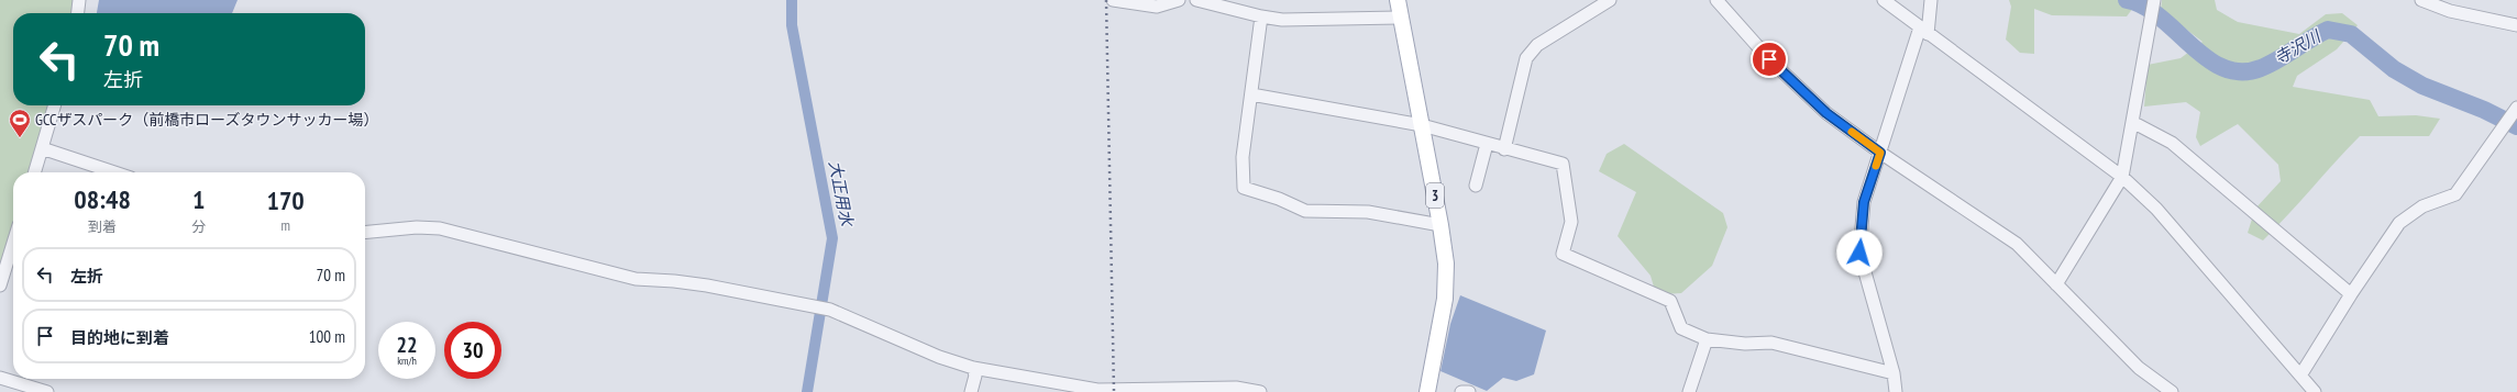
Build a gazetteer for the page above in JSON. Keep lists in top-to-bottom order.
{
  "streets": {
    "main road": ["3"]
  },
  "water": ["寺沢川", "大正用水"],
  "places": {
    "sports": ["GCCザスパーク（前橋市ローズタウンサッカー場）"]
  },
  "page": {
    "turn": ["70 m", "左折"],
    "eta": [
      "08:48",
      "到着",
      "1",
      "分",
      "170",
      "m"
    ],
    "list": [
      {
        "name": "左折",
        "value": "70 m"
      },
      {
        "name": "目的地に到着",
        "value": "100 m"
      }
    ],
    "speed": "22 km/h",
    "limit": "30"
  }
}
